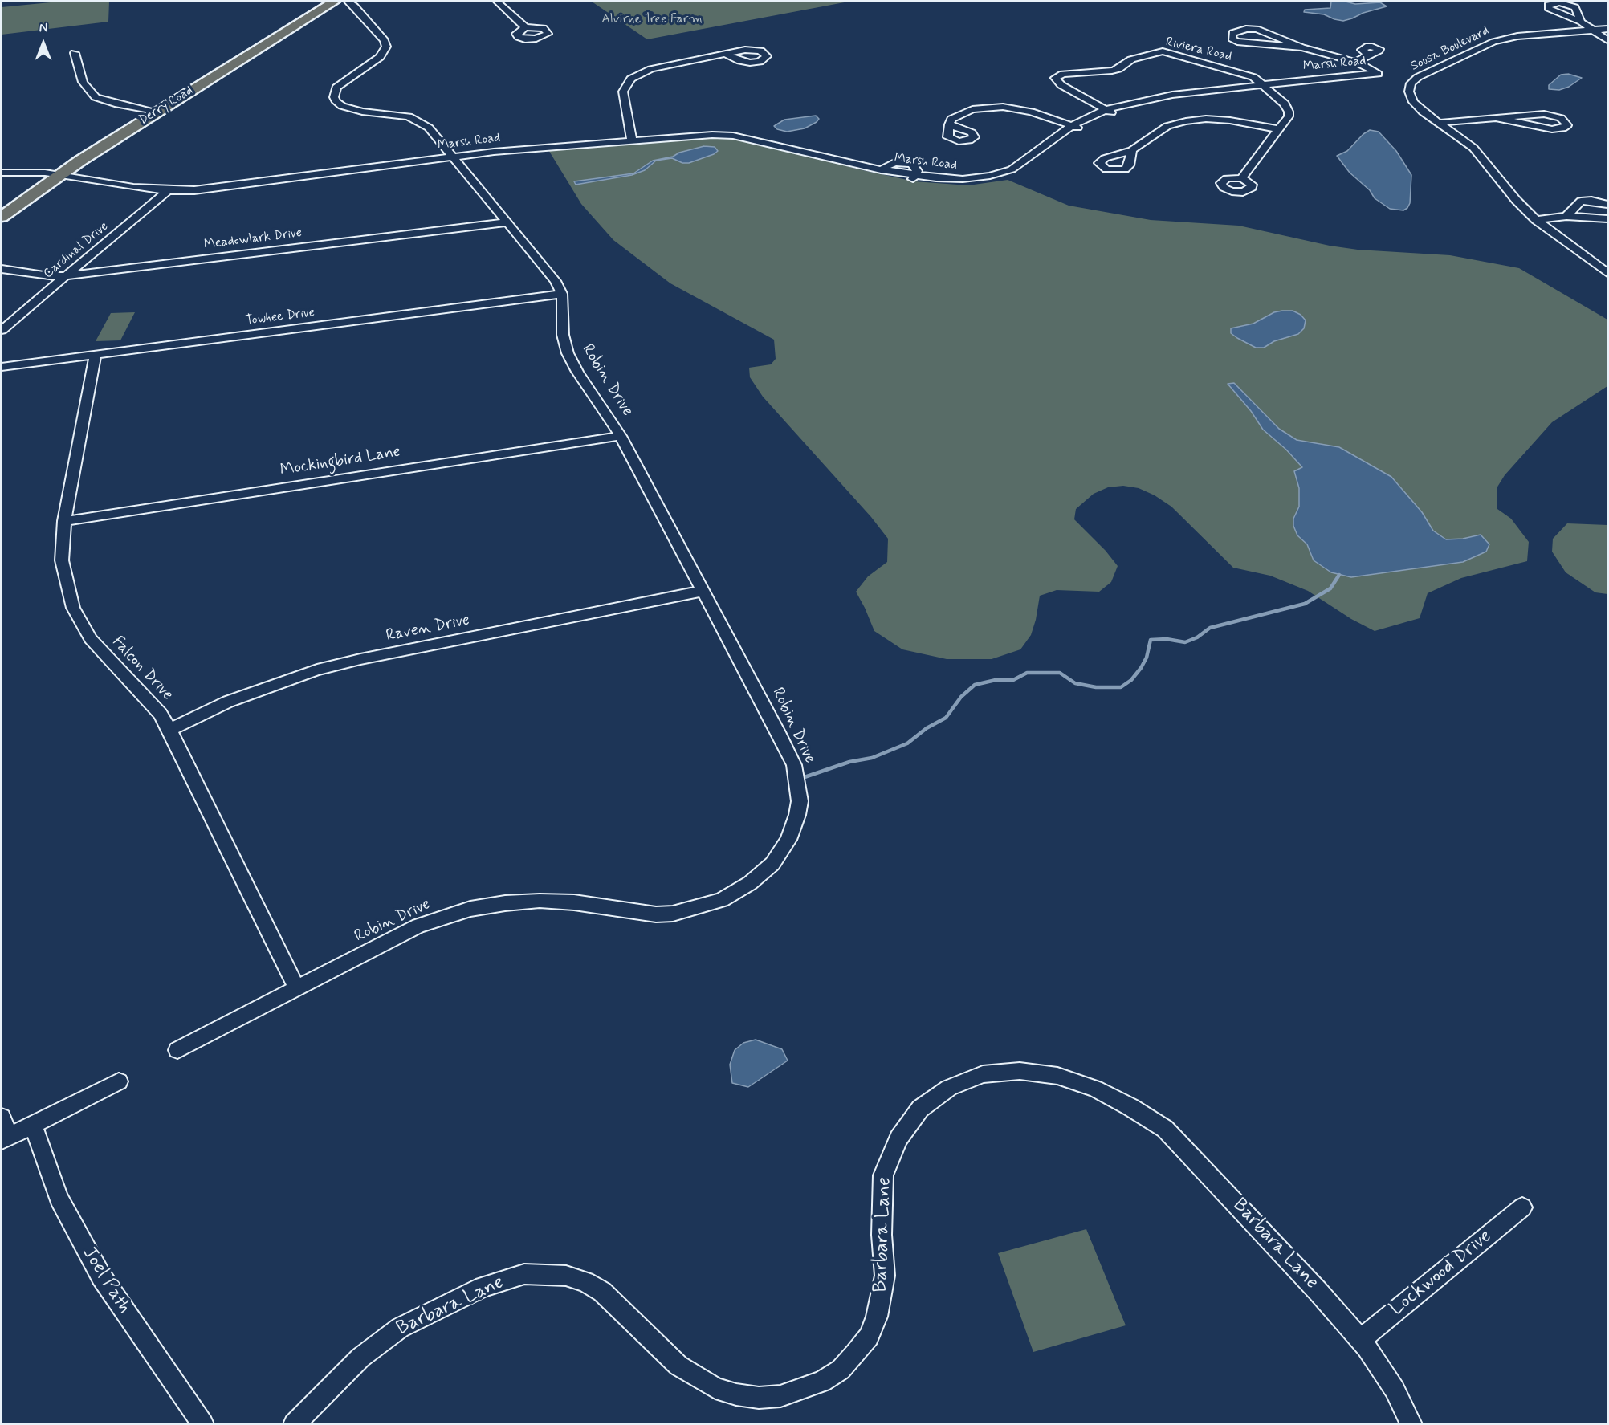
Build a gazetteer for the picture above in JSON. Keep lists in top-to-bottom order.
{
  "streets": {
    "main road": ["Derry Road"],
    "street": [
      "Sousa Boulevard",
      "Riviera Road",
      "Marsh Road",
      "Meadowlark Drive",
      "Cardinal Drive",
      "Towhee Drive",
      "Robin Drive",
      "Mockingbird Lane",
      "Raven Drive",
      "Falcon Drive",
      "Barbara Lane",
      "Lockwood Drive",
      "Joel Path"
    ]
  },
  "crossings": [
    ["Riviera Road", "Marsh Road"],
    ["Marsh Road", "Derry Road"],
    ["Marsh Road", "Cardinal Drive"],
    ["Meadowlark Drive", "Cardinal Drive"],
    ["Towhee Drive", "Robin Drive"],
    ["Towhee Drive", "Falcon Drive"],
    ["Robin Drive", "Mockingbird Lane"],
    ["Robin Drive", "Raven Drive"],
    ["Robin Drive", "Falcon Drive"],
    ["Mockingbird Lane", "Falcon Drive"],
    ["Raven Drive", "Falcon Drive"],
    ["Barbara Lane", "Lockwood Drive"]
  ],
  "parks": ["Alvirne Tree Farm"],
  "north": "top"
}
